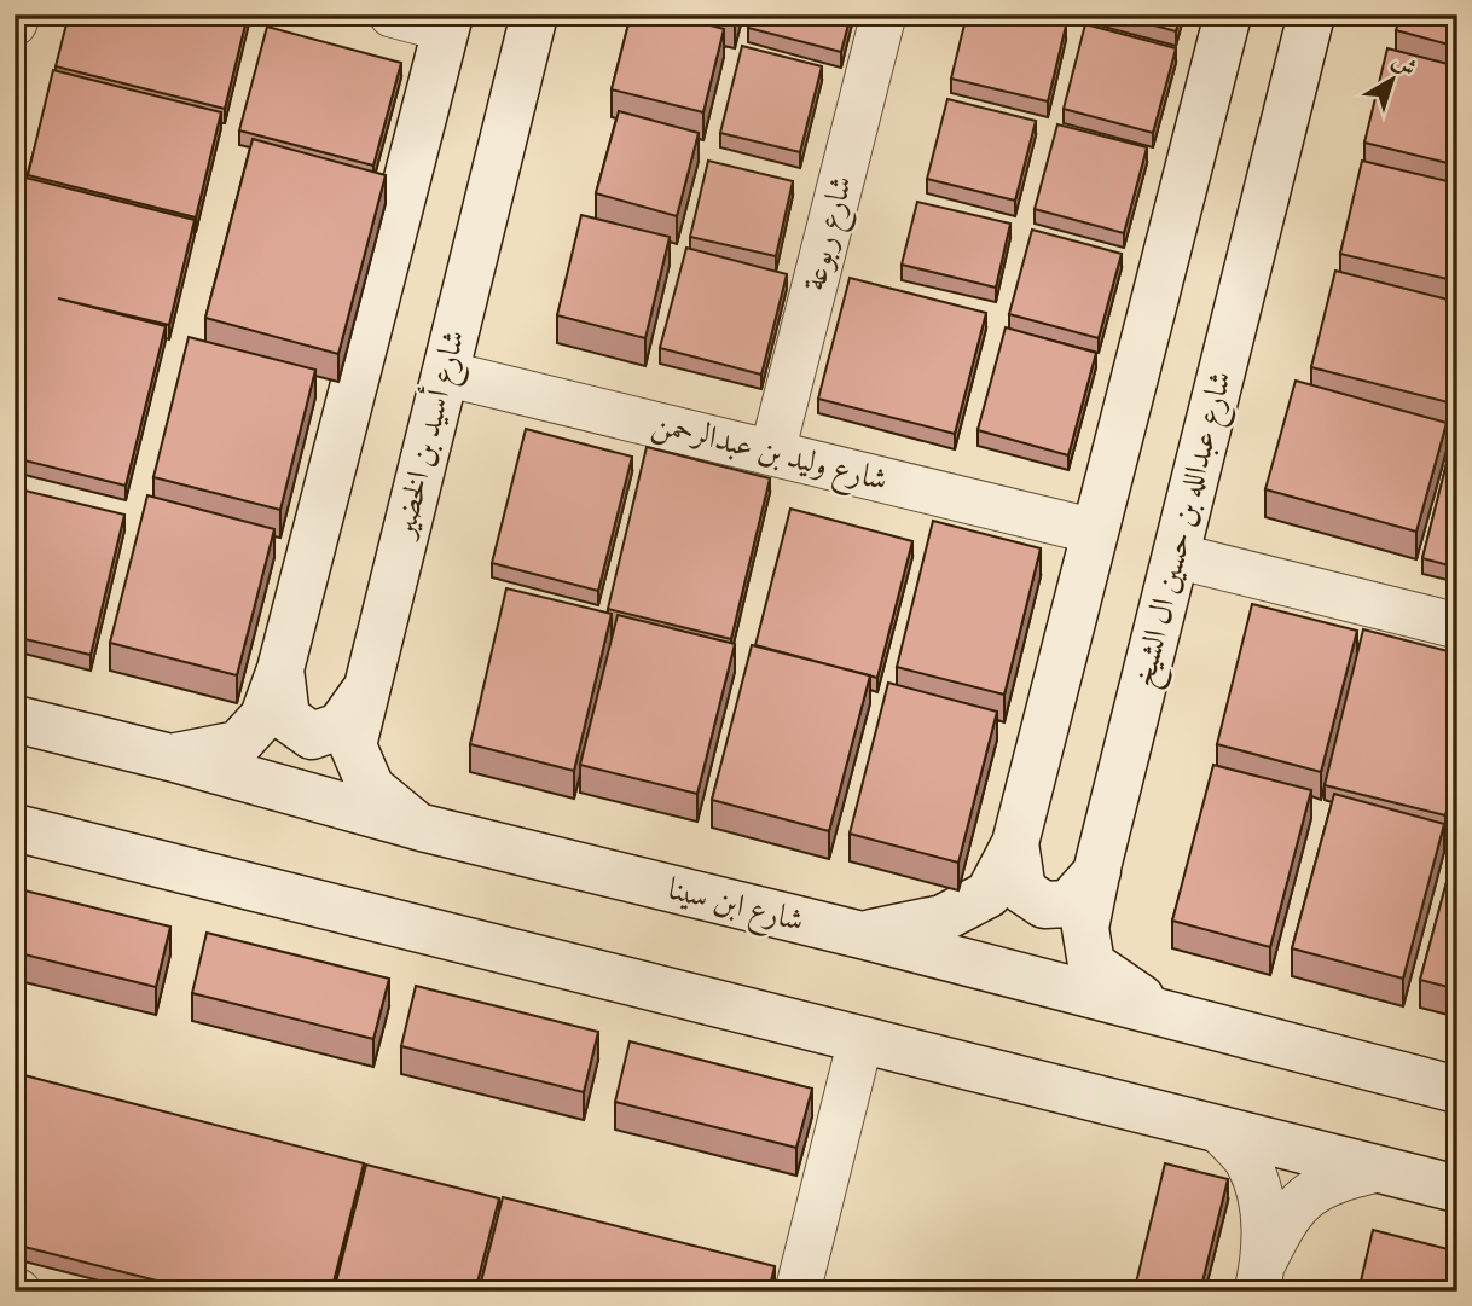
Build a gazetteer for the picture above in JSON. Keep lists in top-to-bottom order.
{
  "streets": {
    "street": [
      "شارع ربوعة",
      "شارع أسيد بن الخضير",
      "شارع وليد بن عبدالرحمن",
      "شارع عبدالله بن حسين ال الشيخ",
      "شارع ابن سينا"
    ]
  },
  "crossings": [
    ["شارع ربوعة", "شارع وليد بن عبدالرحمن"],
    ["شارع أسيد بن الخضير", "شارع وليد بن عبدالرحمن"],
    ["شارع أسيد بن الخضير", "شارع ابن سينا"],
    ["شارع عبدالله بن حسين ال الشيخ", "شارع ابن سينا"]
  ],
  "north": "top right"
}
